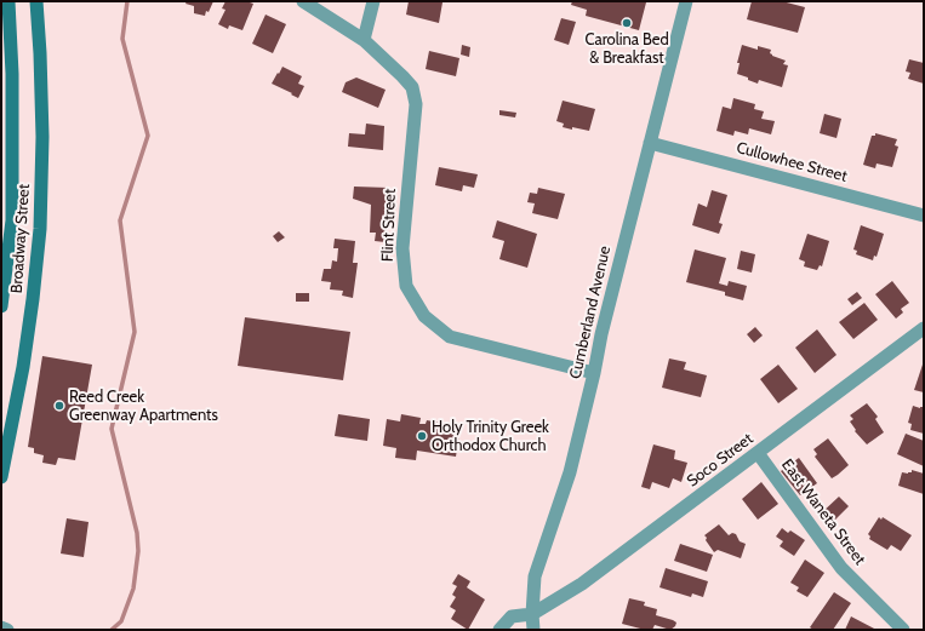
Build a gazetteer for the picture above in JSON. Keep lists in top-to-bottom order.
{
  "streets": {
    "main road": ["Broadway Street"],
    "street": [
      "Cullowhee Street",
      "Flint Street",
      "Cumberland Avenue",
      "Soco Street",
      "East Waneta Street"
    ]
  },
  "crossings": [
    ["Cullowhee Street", "Cumberland Avenue"],
    ["Flint Street", "Cumberland Avenue"],
    ["Cumberland Avenue", "Soco Street"],
    ["Soco Street", "East Waneta Street"]
  ],
  "places": ["Carolina Bed & Breakfast", "Reed Creek Greenway Apartments", "Holy Trinity Greek Orthodox Church"]
}
